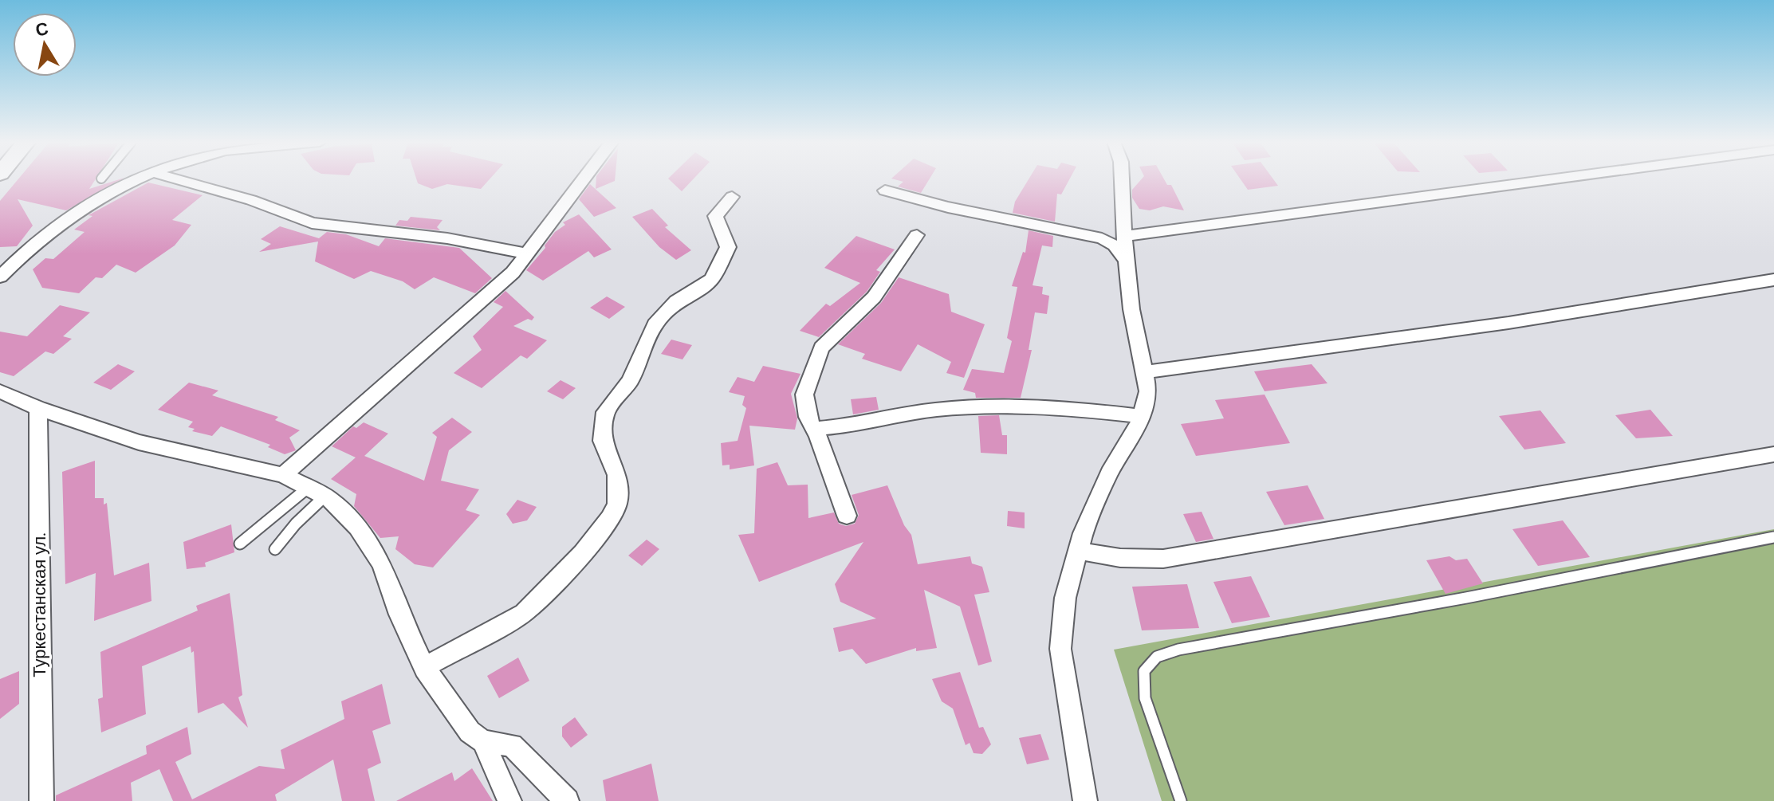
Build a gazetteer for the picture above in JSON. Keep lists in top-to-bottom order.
{
  "streets": {
    "street": ["Туркестанская ул."]
  },
  "north": "top"
}
